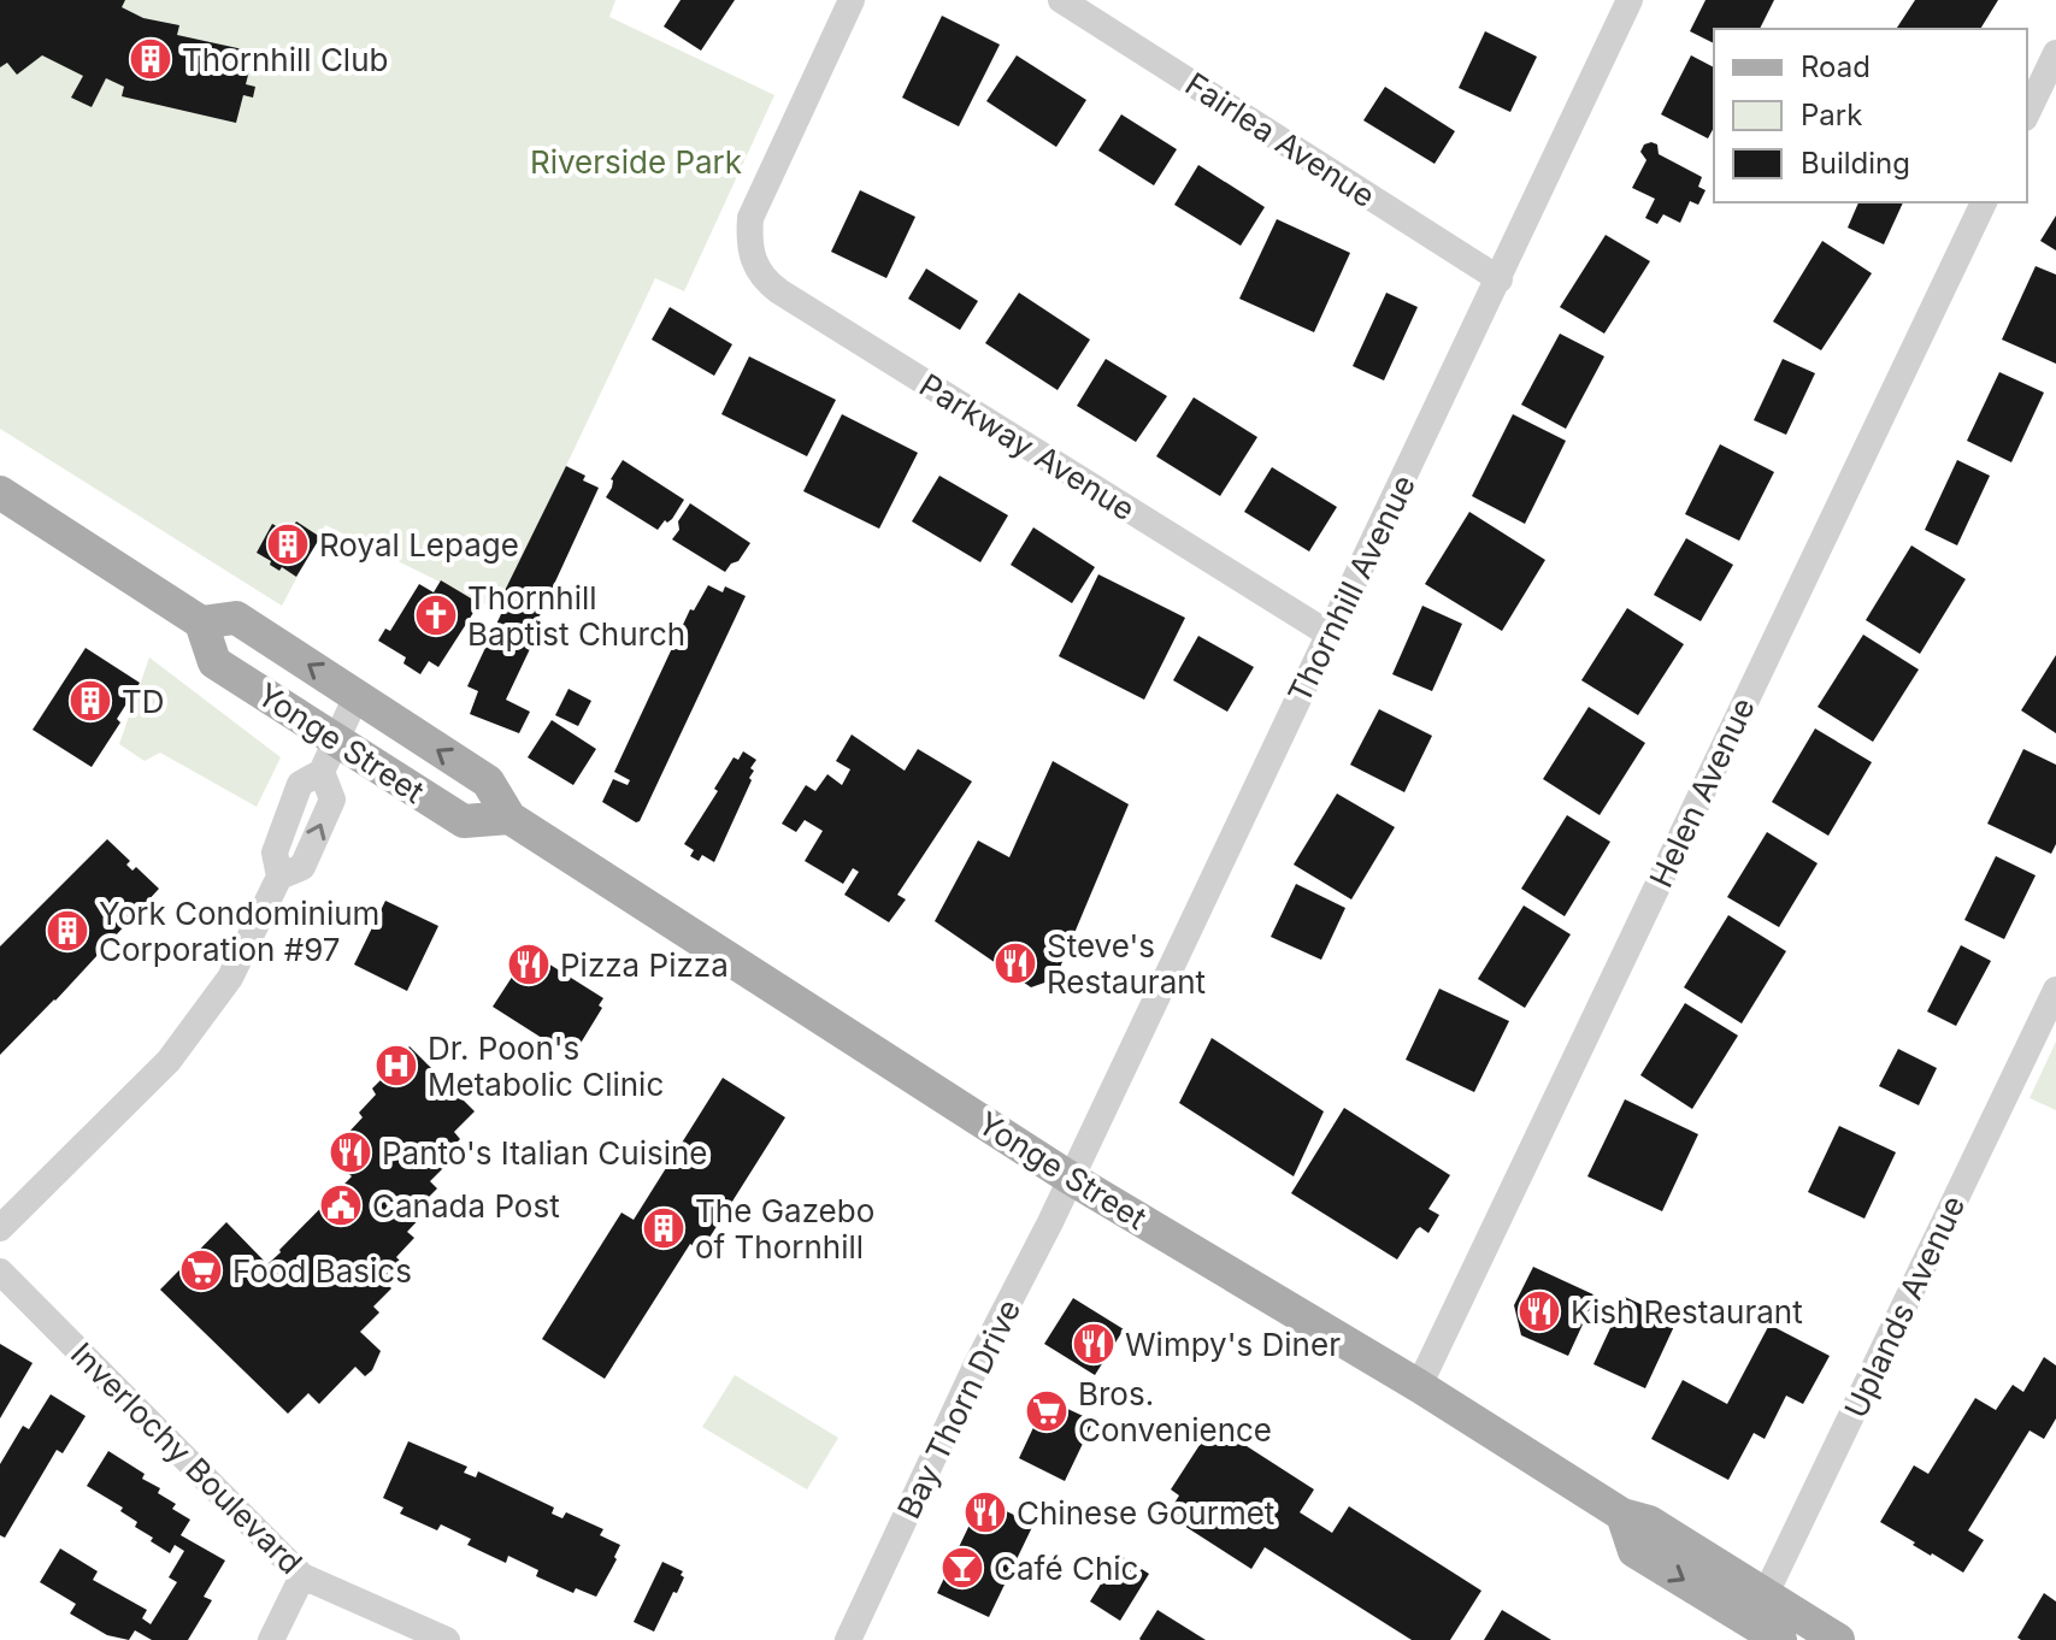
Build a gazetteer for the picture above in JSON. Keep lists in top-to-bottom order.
{
  "streets": {
    "main road": ["Yonge Street"],
    "street": [
      "Fairlea Avenue",
      "Parkway Avenue",
      "Thornhill Avenue",
      "Helen Avenue",
      "Uplands Avenue",
      "Bay Thorn Drive",
      "Inverlochy Boulevard"
    ]
  },
  "crossings": [
    ["Fairlea Avenue", "Thornhill Avenue"],
    ["Parkway Avenue", "Thornhill Avenue"],
    ["Thornhill Avenue", "Yonge Street"],
    ["Thornhill Avenue", "Bay Thorn Drive"],
    ["Yonge Street", "Helen Avenue"],
    ["Yonge Street", "Uplands Avenue"],
    ["Yonge Street", "Bay Thorn Drive"]
  ],
  "parks": ["Riverside Park"],
  "places": {
    "building": [
      "Thornhill Club",
      "Royal Lepage",
      "TD",
      "York Condominium Corporation #97",
      "The Gazebo of Thornhill"
    ],
    "church": ["Thornhill Baptist Church"],
    "restaurant": [
      "Steve's Restaurant",
      "Pizza Pizza",
      "Panto's Italian Cuisine",
      "Kish Restaurant",
      "Wimpy's Diner",
      "Chinese Gourmet"
    ],
    "hospital": ["Dr. Poon's Metabolic Clinic"],
    "public building": ["Canada Post"],
    "supermarket": ["Food Basics", "Bros. Convenience"],
    "bar": ["Café Chic"]
  },
  "legend": ["Road", "Park", "Building"]
}
